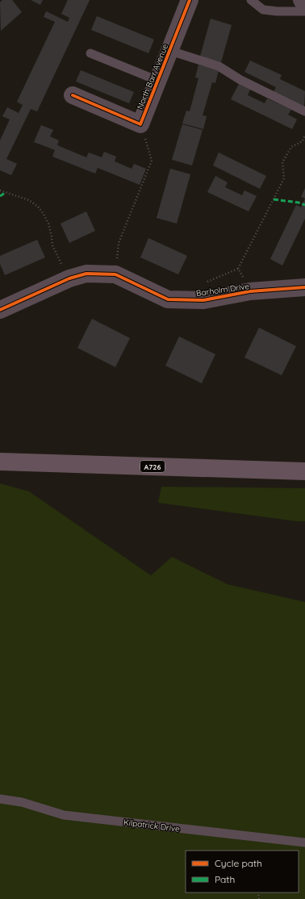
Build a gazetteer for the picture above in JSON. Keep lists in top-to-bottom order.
{
  "streets": {
    "main road": ["A726"],
    "street": ["North Barr Avenue", "Barholm Drive"],
    "lane": ["Kilpatrick Drive"]
  },
  "legend": ["Cycle path", "Path"]
}
